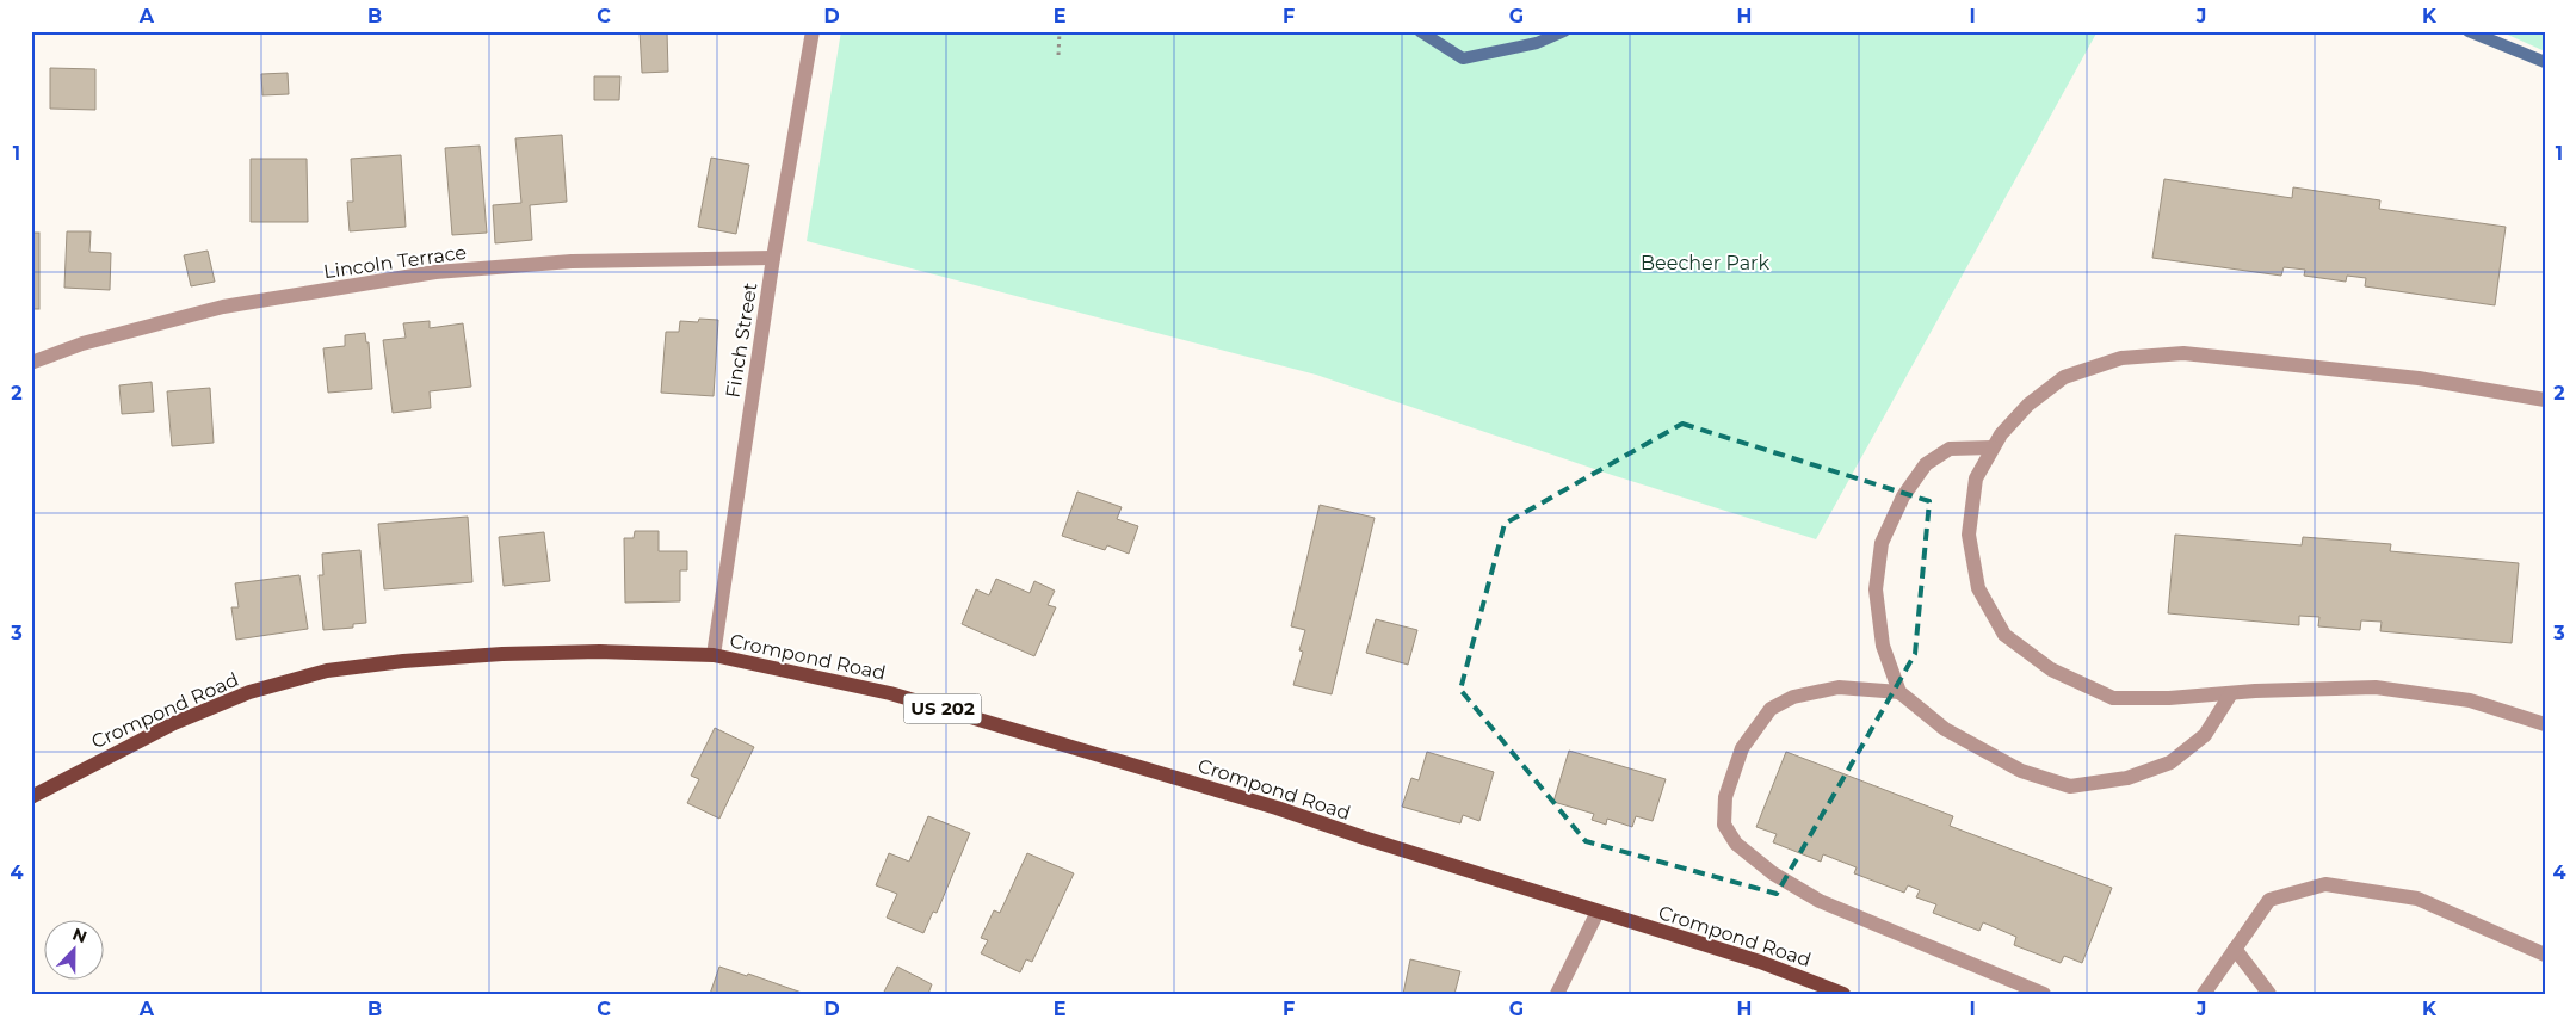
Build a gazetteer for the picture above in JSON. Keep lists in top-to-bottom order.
{
  "streets": {
    "main road": ["Crompond Road", "US 202"],
    "street": ["Lincoln Terrace", "Finch Street"]
  },
  "crossings": [
    ["Lincoln Terrace", "Finch Street"],
    ["Finch Street", "Crompond Road"]
  ],
  "parks": ["Beecher Park"],
  "north": "top",
  "grid": {
    "columns": [
      "A",
      "B",
      "C",
      "D",
      "E",
      "F",
      "G",
      "H",
      "I",
      "J",
      "K"
    ],
    "rows": [
      "1",
      "2",
      "3",
      "4"
    ]
  }
}
